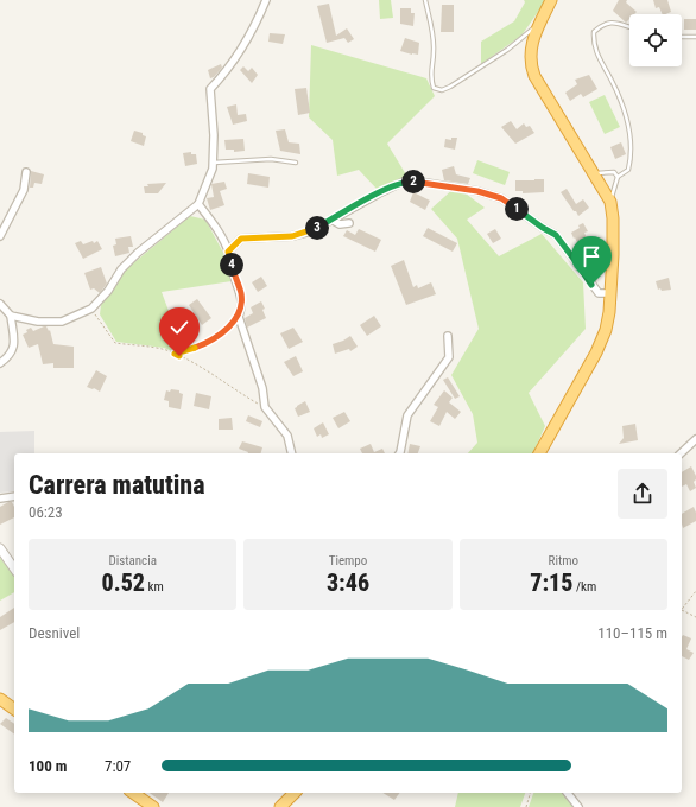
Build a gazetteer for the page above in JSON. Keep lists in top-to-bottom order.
{
  "page": {
    "pins": [
      "2",
      "1",
      "3",
      "4"
    ],
    "heading": ["Carrera matutina", "06:23"],
    "stats": [
      ["Distancia", "0.52 km"],
      ["Tiempo", "3:46"],
      ["Ritmo", "7:15 /km"]
    ],
    "chart": ["Desnivel", "110–115 m"],
    "list": [
      {
        "name": "100 m",
        "note": "7:07"
      }
    ]
  }
}
